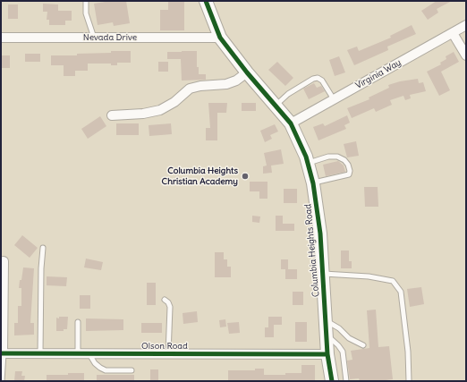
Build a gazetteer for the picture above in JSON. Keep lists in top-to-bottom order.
{
  "streets": {
    "street": [
      "Nevada Drive",
      "Virginia Way",
      "Columbia Heights Road",
      "Olson Road"
    ]
  },
  "crossings": [
    ["Nevada Drive", "Columbia Heights Road"],
    ["Virginia Way", "Columbia Heights Road"],
    ["Columbia Heights Road", "Olson Road"]
  ],
  "places": ["Columbia Heights Christian Academy"]
}
